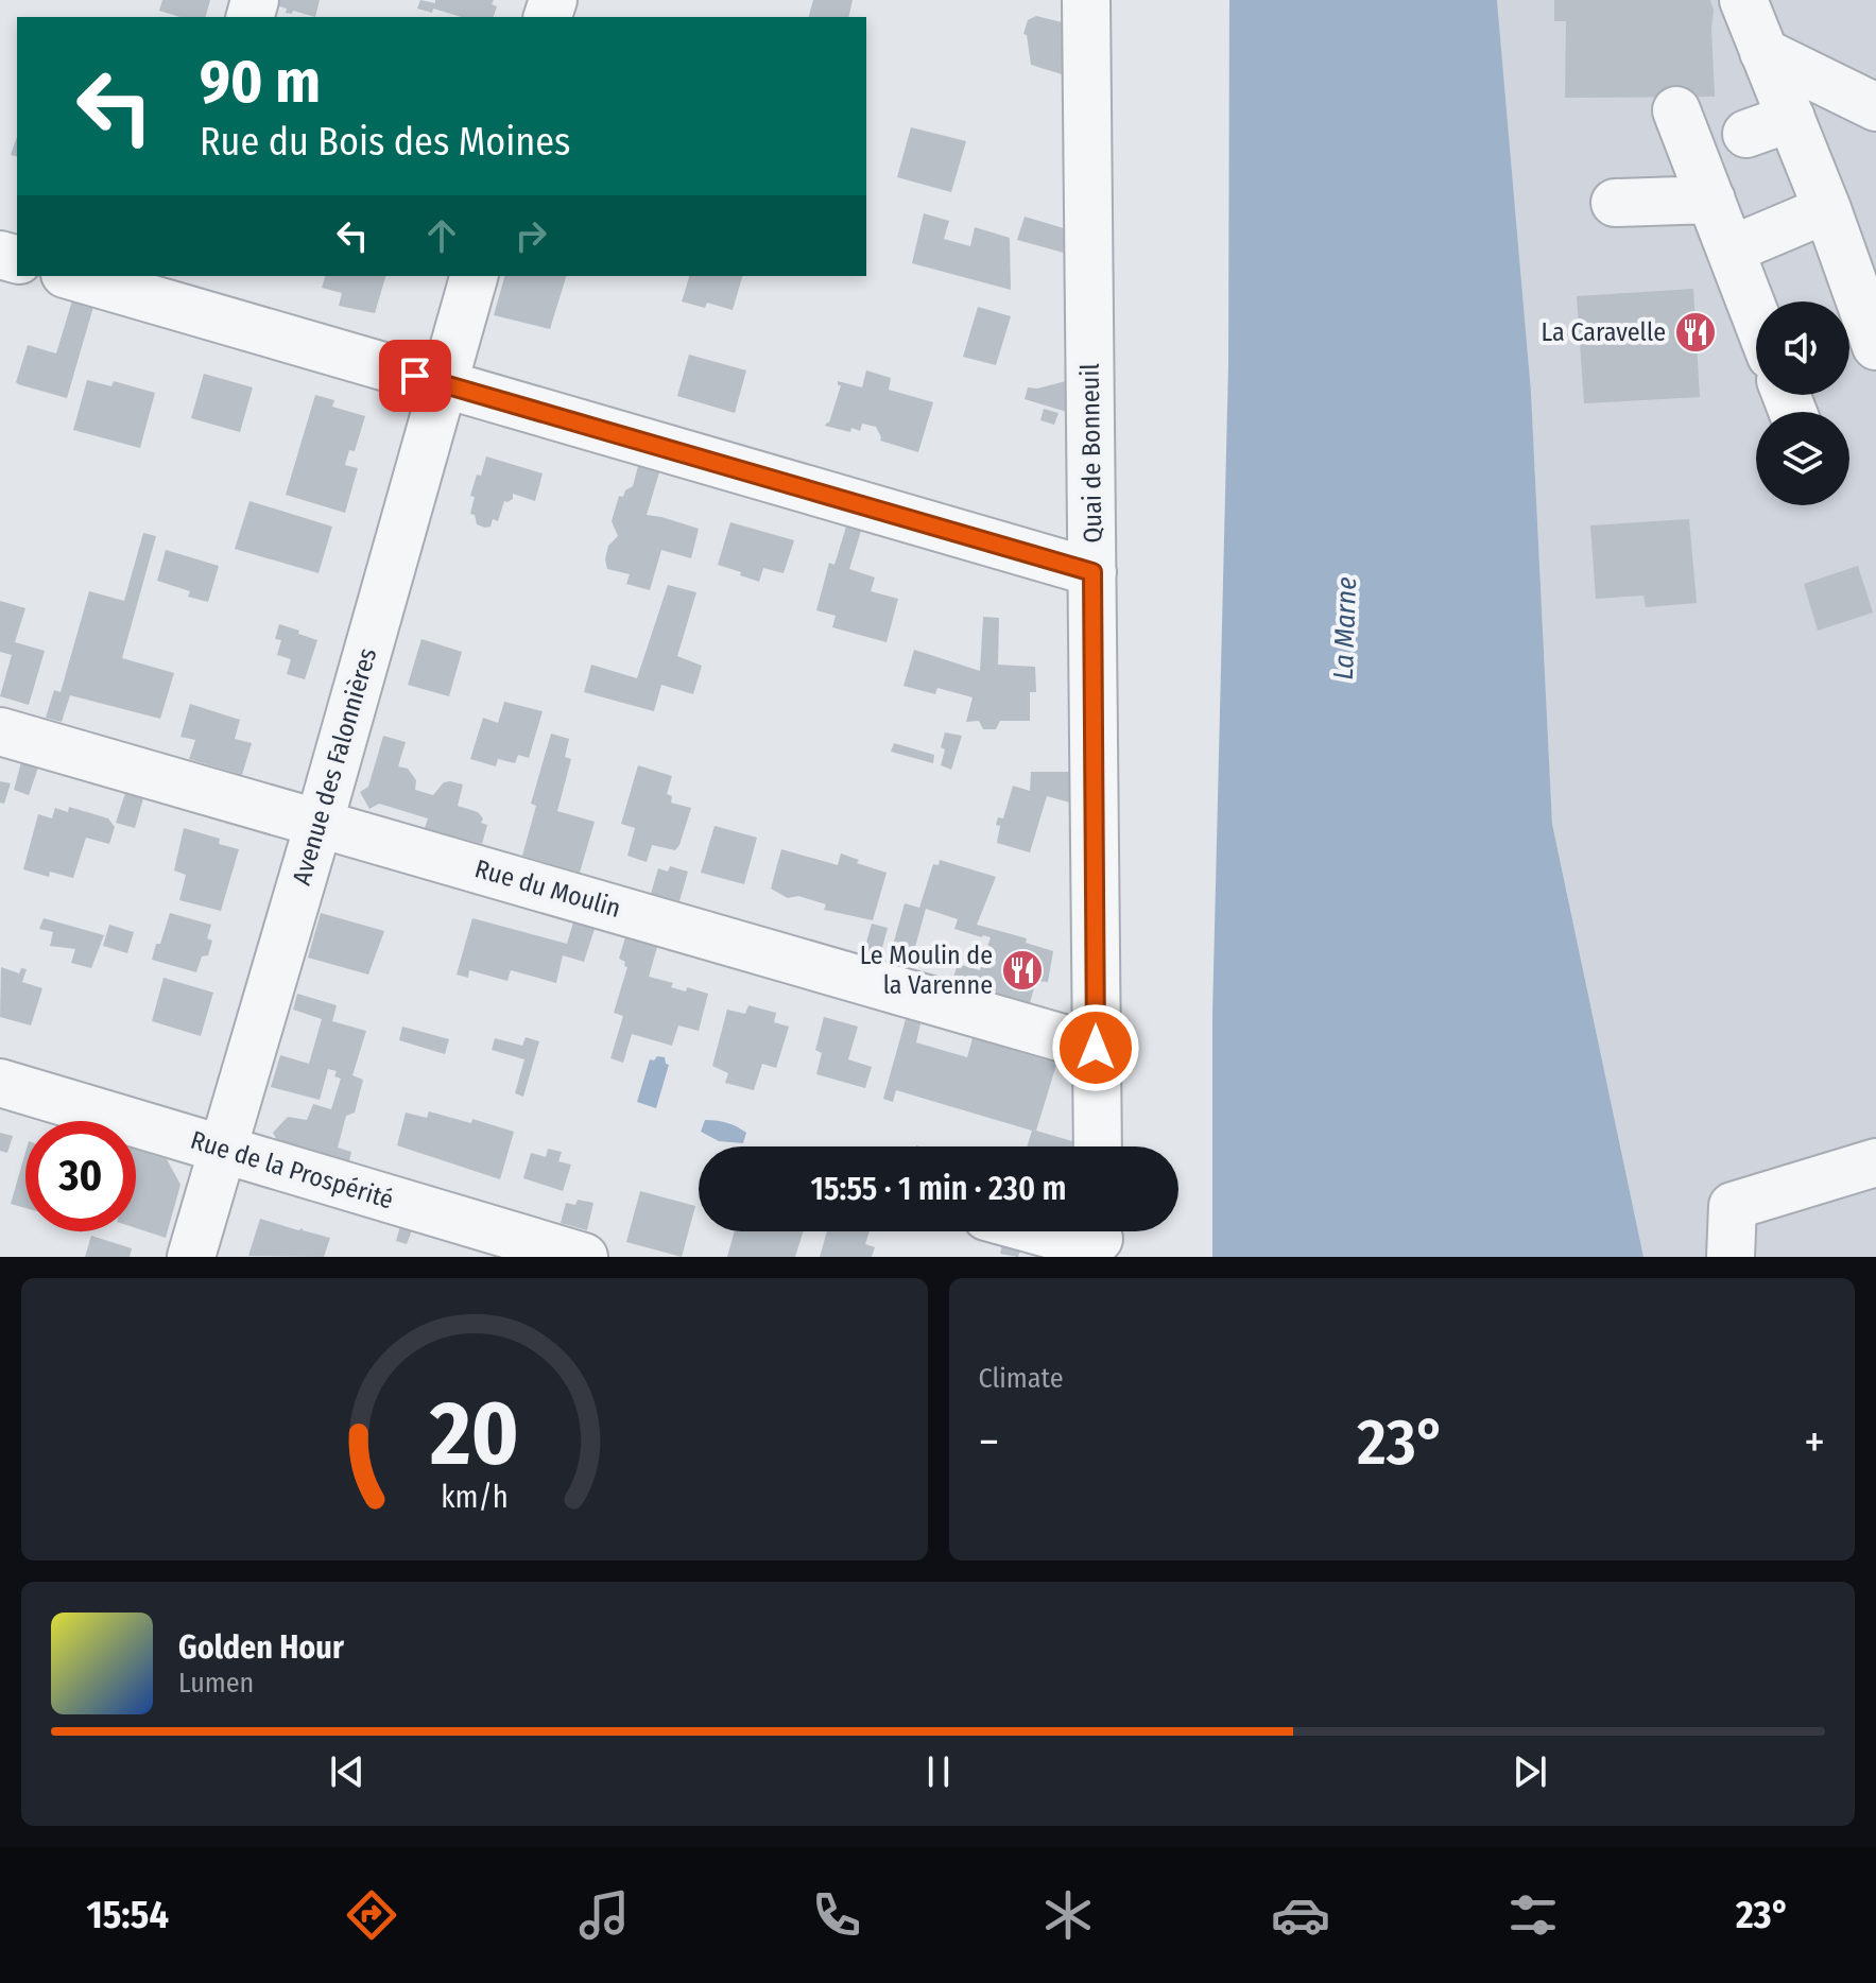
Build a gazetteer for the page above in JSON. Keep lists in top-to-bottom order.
{
  "streets": {
    "street": [
      "Quai de Bonneuil",
      "Avenue des Falonnières",
      "Rue du Moulin",
      "Rue de la Prospérité"
    ]
  },
  "crossings": [
    ["Quai de Bonneuil", "Rue du Moulin"],
    ["Avenue des Falonnières", "Rue du Moulin"],
    ["Avenue des Falonnières", "Rue de la Prospérité"]
  ],
  "water": ["La Marne"],
  "places": {
    "restaurant": ["La Caravelle", "Le Moulin de la Varenne"]
  },
  "page": {
    "turn": ["90 m", "Rue du Bois des Moines"],
    "limit": "30",
    "trip": "15:55 · 1 min · 230 m",
    "tile": "Climate",
    "heat": ["−", "23°", "+"],
    "song": ["Golden Hour", "Lumen"],
    "tabs": ["15:54", "23°"],
    "gauge": ["20", "km/h"]
  }
}
